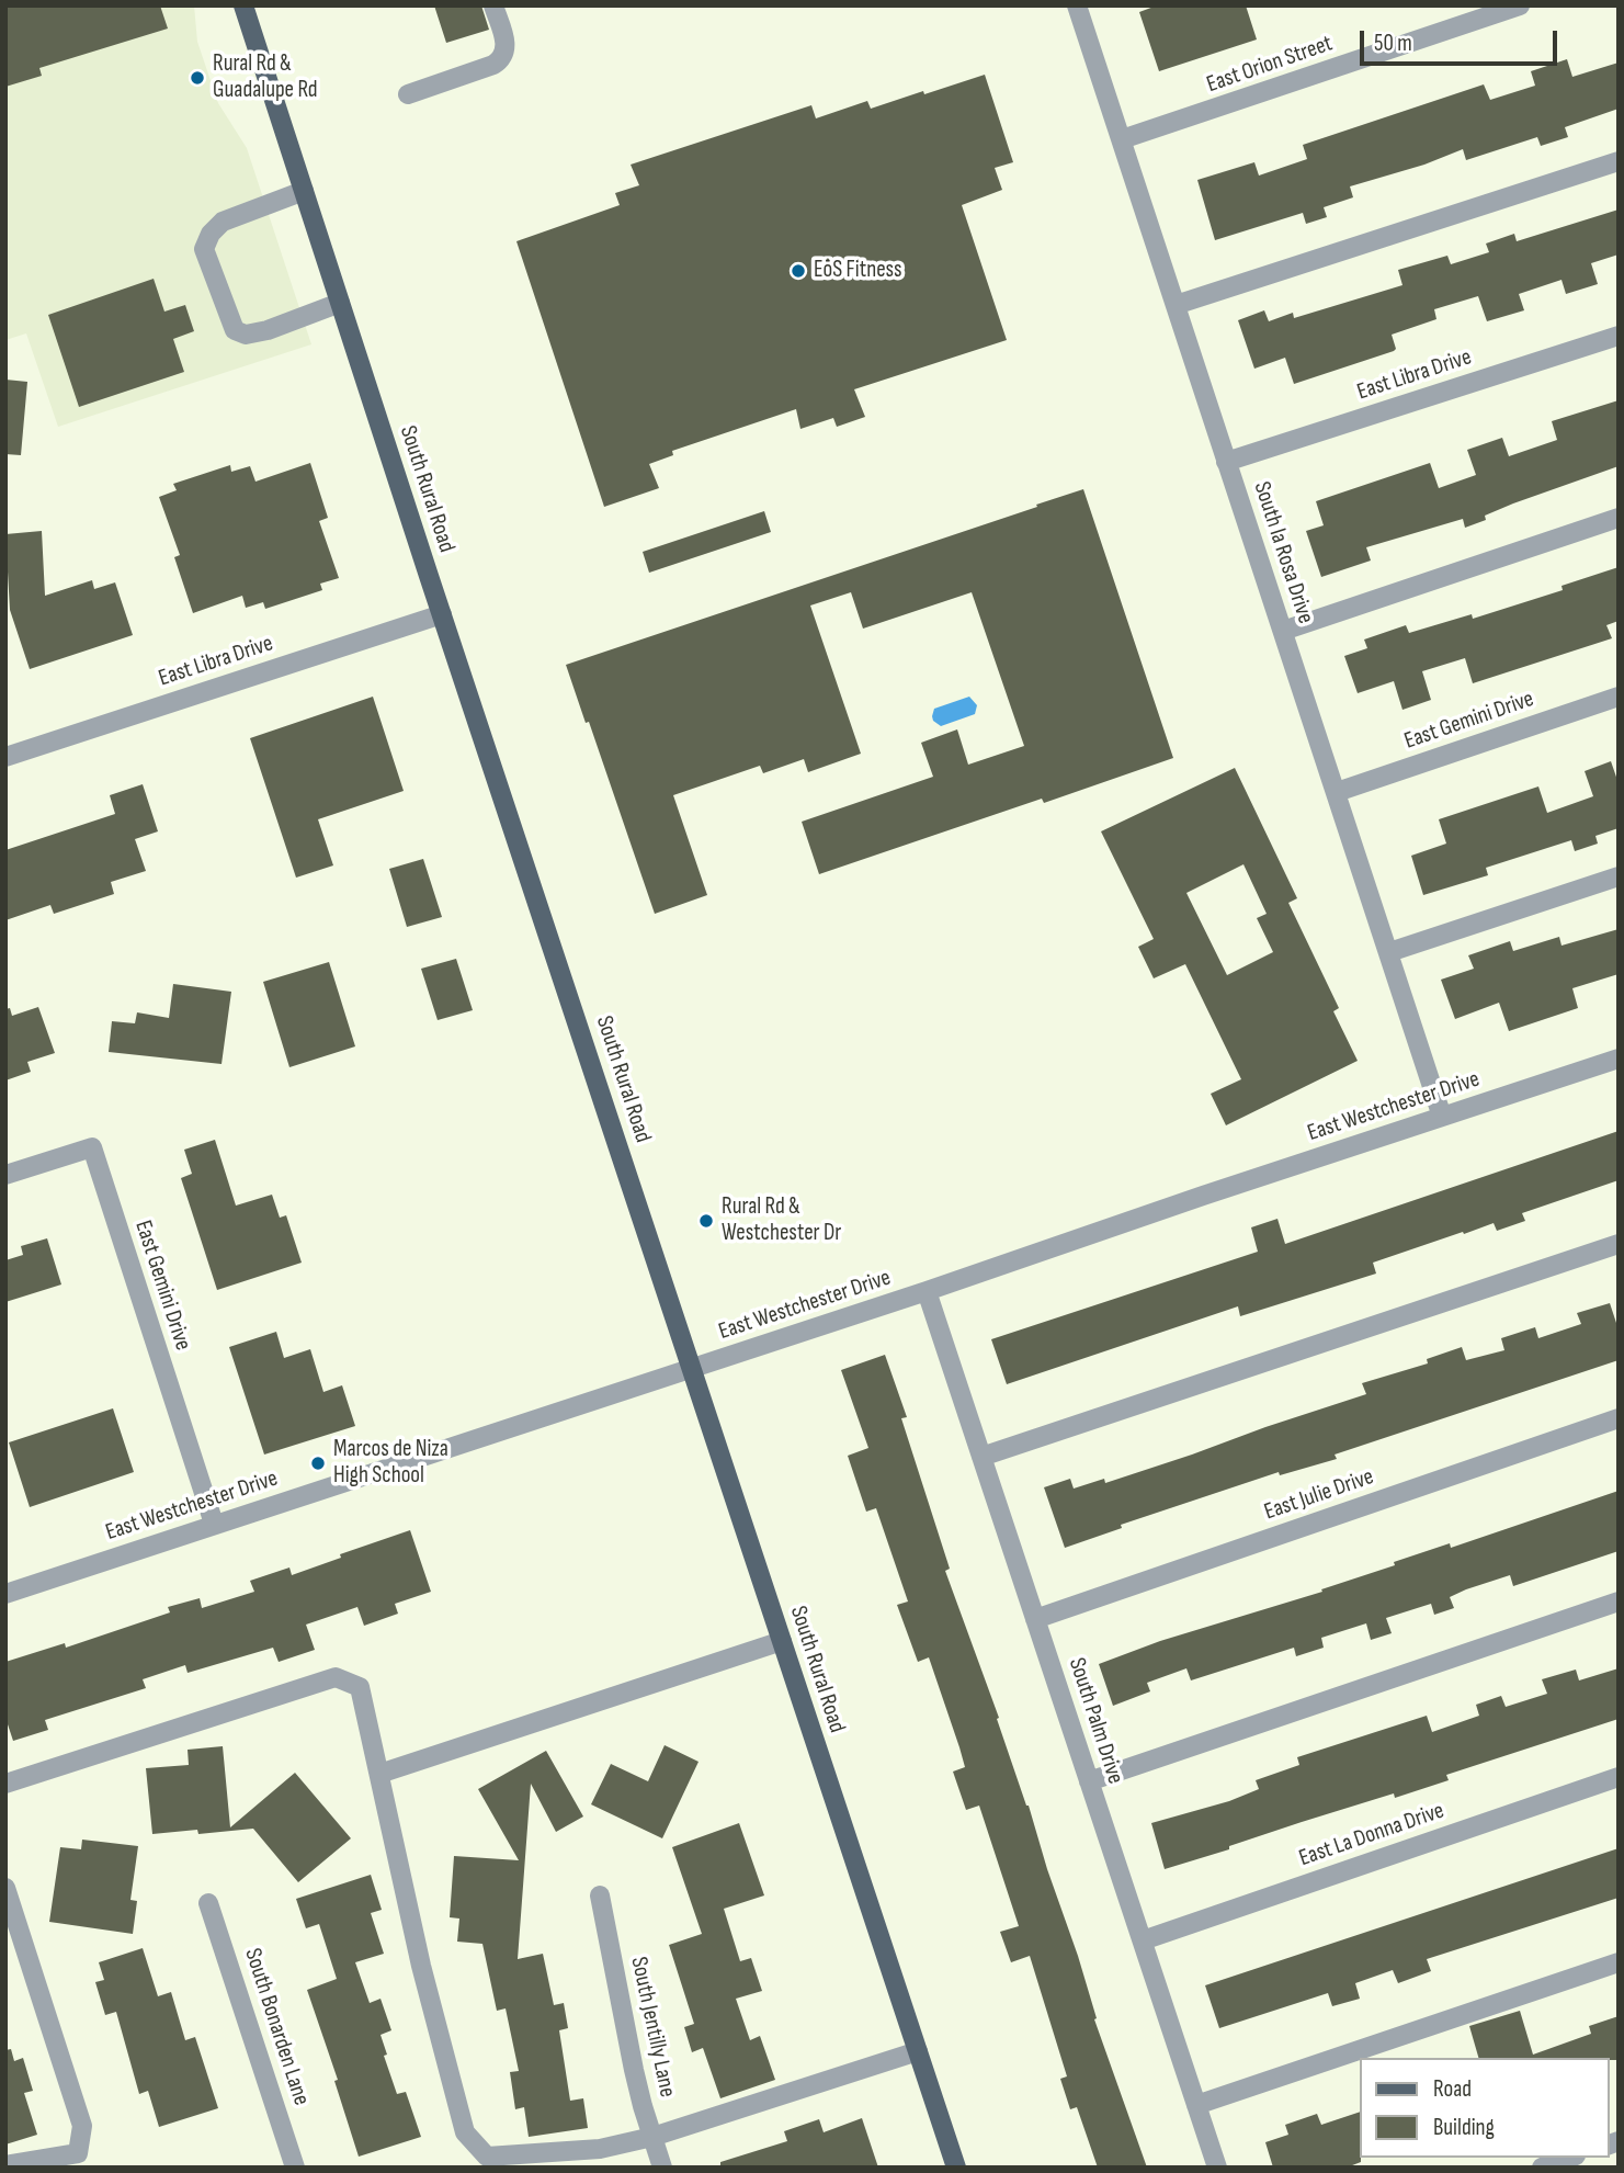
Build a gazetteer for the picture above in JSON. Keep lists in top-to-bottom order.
{
  "streets": {
    "main road": ["South Rural Road"],
    "street": [
      "East Orion Street",
      "East Libra Drive",
      "South la Rosa Drive",
      "East Gemini Drive",
      "East Westchester Drive",
      "East Julie Drive",
      "South Palm Drive",
      "East La Donna Drive",
      "South Bonarden Lane",
      "South Jentilly Lane"
    ]
  },
  "crossings": [
    ["East Orion Street", "South la Rosa Drive"],
    ["East Libra Drive", "South Rural Road"],
    ["East Libra Drive", "South la Rosa Drive"],
    ["South Rural Road", "East Westchester Drive"],
    ["South la Rosa Drive", "East Gemini Drive"],
    ["South la Rosa Drive", "East Westchester Drive"],
    ["East Gemini Drive", "East Westchester Drive"],
    ["East Westchester Drive", "South Palm Drive"],
    ["East Julie Drive", "South Palm Drive"],
    ["South Palm Drive", "East La Donna Drive"]
  ],
  "places": [
    "Rural Rd & Guadalupe Rd",
    "EōS Fitness",
    "Rural Rd & Westchester Dr",
    "Marcos de Niza High School"
  ],
  "legend": ["Road", "Building"],
  "scale_bar": "50 m"
}
